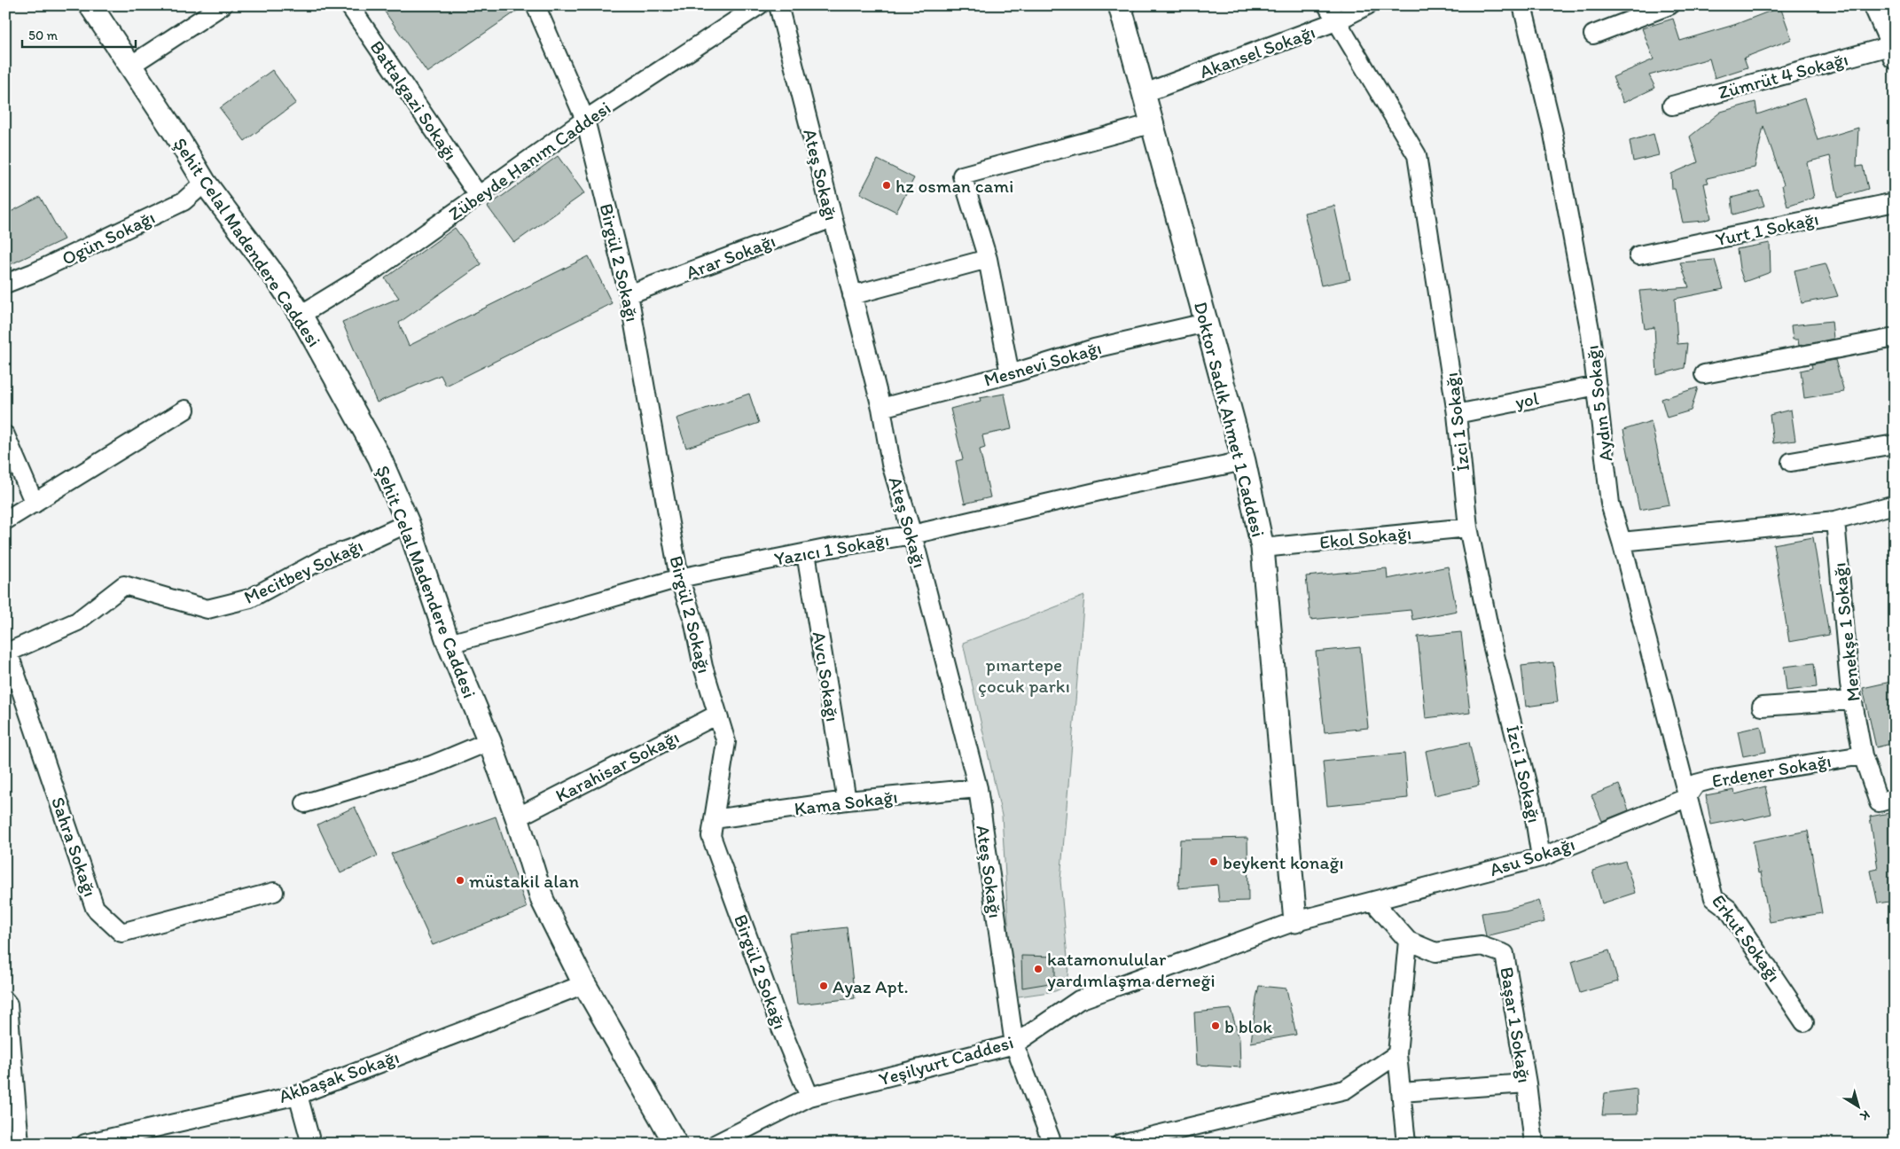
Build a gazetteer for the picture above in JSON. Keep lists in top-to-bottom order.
{
  "streets": {
    "street": [
      "Akansel Sokağı",
      "Zümrüt 4 Sokağı",
      "Battalgazi Sokağı",
      "Zübeyde Hanım Caddesi",
      "Ateş Sokağı",
      "Yurt 1 Sokağı",
      "Ogün Sokağı",
      "Şehit Celal Madendere Caddesi",
      "Arar Sokağı",
      "Birgül 2 Sokağı",
      "Mesnevi Sokağı",
      "yol",
      "Aydın 5 Sokağı",
      "Doktor Sadık Ahmet 1 Caddesi",
      "İzci 1 Sokağı",
      "Ekol Sokağı",
      "Yazıcı 1 Sokağı",
      "Mecitbey Sokağı",
      "Menekşe 1 Sokağı",
      "Avcı Sokağı",
      "Karahisar Sokağı",
      "Erdener Sokağı",
      "Kama Sokağı",
      "Sahra Sokağı",
      "Asu Sokağı",
      "Erkut Sokağı",
      "Başar 1 Sokağı",
      "Yeşilyurt Caddesi",
      "Akbaşak Sokağı"
    ]
  },
  "crossings": [
    ["Akansel Sokağı", "Doktor Sadık Ahmet 1 Caddesi"],
    ["Akansel Sokağı", "İzci 1 Sokağı"],
    ["Battalgazi Sokağı", "Zübeyde Hanım Caddesi"],
    ["Zübeyde Hanım Caddesi", "Şehit Celal Madendere Caddesi"],
    ["Zübeyde Hanım Caddesi", "Birgül 2 Sokağı"],
    ["Ateş Sokağı", "Arar Sokağı"],
    ["Ateş Sokağı", "Mesnevi Sokağı"],
    ["Ateş Sokağı", "Yazıcı 1 Sokağı"],
    ["Ateş Sokağı", "Kama Sokağı"],
    ["Ateş Sokağı", "Yeşilyurt Caddesi"],
    ["Ogün Sokağı", "Şehit Celal Madendere Caddesi"],
    ["Şehit Celal Madendere Caddesi", "Yazıcı 1 Sokağı"],
    ["Şehit Celal Madendere Caddesi", "Mecitbey Sokağı"],
    ["Şehit Celal Madendere Caddesi", "Karahisar Sokağı"],
    ["Şehit Celal Madendere Caddesi", "Akbaşak Sokağı"],
    ["Arar Sokağı", "Birgül 2 Sokağı"],
    ["Birgül 2 Sokağı", "Yazıcı 1 Sokağı"],
    ["Birgül 2 Sokağı", "Karahisar Sokağı"],
    ["Birgül 2 Sokağı", "Kama Sokağı"],
    ["Birgül 2 Sokağı", "Yeşilyurt Caddesi"],
    ["Mesnevi Sokağı", "Doktor Sadık Ahmet 1 Caddesi"],
    ["yol", "Aydın 5 Sokağı"],
    ["yol", "İzci 1 Sokağı"],
    ["Aydın 5 Sokağı", "Erdener Sokağı"],
    ["Aydın 5 Sokağı", "Asu Sokağı"],
    ["Aydın 5 Sokağı", "Erkut Sokağı"],
    ["Doktor Sadık Ahmet 1 Caddesi", "Ekol Sokağı"],
    ["Doktor Sadık Ahmet 1 Caddesi", "Yazıcı 1 Sokağı"],
    ["Doktor Sadık Ahmet 1 Caddesi", "Yeşilyurt Caddesi"],
    ["İzci 1 Sokağı", "Ekol Sokağı"],
    ["İzci 1 Sokağı", "Asu Sokağı"],
    ["Yazıcı 1 Sokağı", "Avcı Sokağı"],
    ["Mecitbey Sokağı", "Sahra Sokağı"],
    ["Menekşe 1 Sokağı", "Erdener Sokağı"],
    ["Avcı Sokağı", "Kama Sokağı"],
    ["Erdener Sokağı", "Asu Sokağı"],
    ["Erdener Sokağı", "Erkut Sokağı"],
    ["Asu Sokağı", "Erkut Sokağı"],
    ["Asu Sokağı", "Yeşilyurt Caddesi"]
  ],
  "parks": ["pınartepe çocuk parkı"],
  "places": [
    "hz osman cami",
    "beykent konağı",
    "müstakil alan",
    "katamonulular yardımlaşma derneği",
    "Ayaz Apt.",
    "b blok"
  ],
  "scale_bar": "50 m",
  "north": "bottom right"
}
